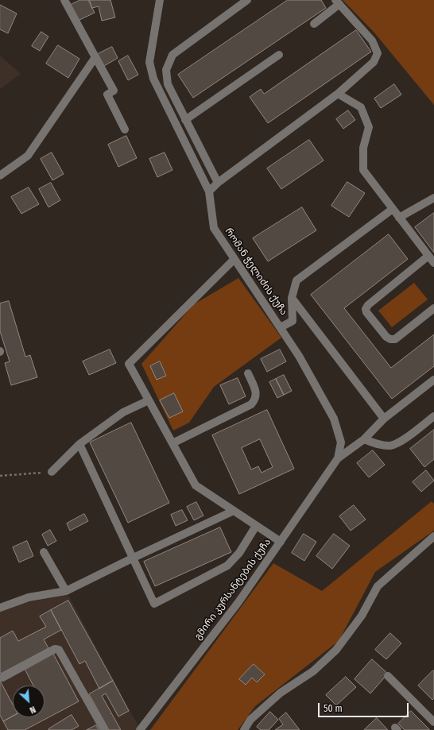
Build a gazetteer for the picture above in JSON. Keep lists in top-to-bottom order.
{
  "streets": {
    "street": ["რომან ჭელიძის ქუჩა", "გმირი კურსანტების ქუჩა"]
  },
  "crossings": [
    ["რომან ჭელიძის ქუჩა", "გმირი კურსანტების ქუჩა"]
  ],
  "scale_bar": "50 m",
  "north": "bottom right"
}
